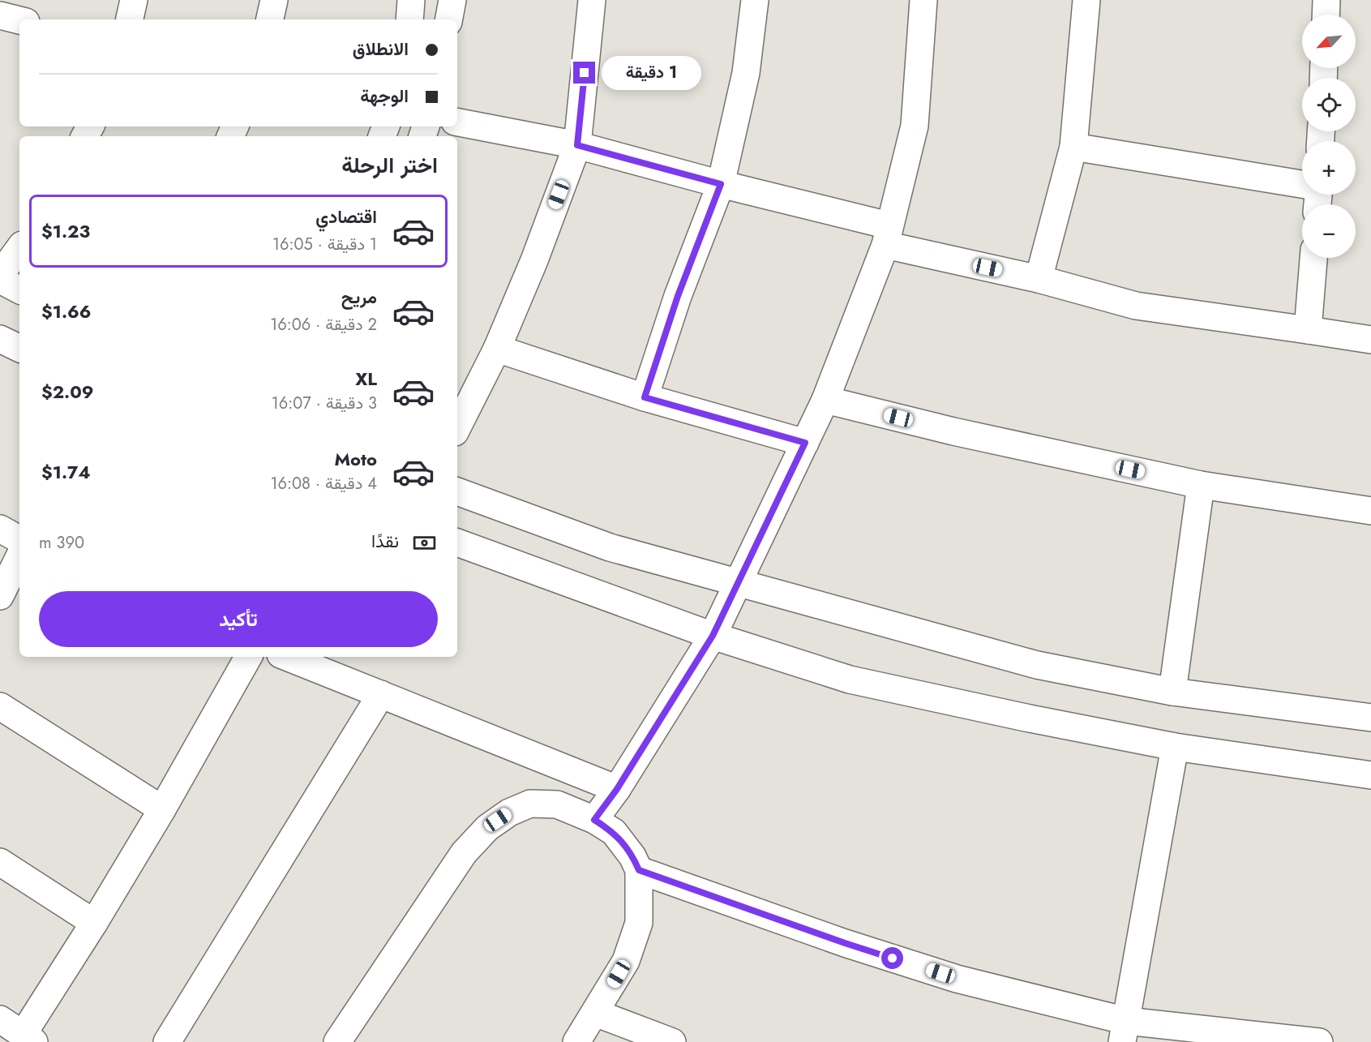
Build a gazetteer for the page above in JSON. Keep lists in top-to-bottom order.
{
  "north": "bottom left",
  "page": {
    "map_buttons": ["+", "−"],
    "banner": ["الانطلاق", "الوجهة"],
    "bubble": "1 دقيقة",
    "heading": "اختر الرحلة",
    "list": [
      {
        "name": "اقتصادي",
        "note": "1 دقيقة · 16:05",
        "value": "$1.23"
      },
      {
        "name": "مريح",
        "note": "2 دقيقة · 16:06",
        "value": "$1.66"
      },
      {
        "name": "XL",
        "note": "3 دقيقة · 16:07",
        "value": "$2.09"
      },
      {
        "name": "Moto",
        "note": "4 دقيقة · 16:08",
        "value": "$1.74"
      }
    ],
    "pay": ["نقدًا", "390 m"],
    "buttons": "تأكيد"
  }
}
